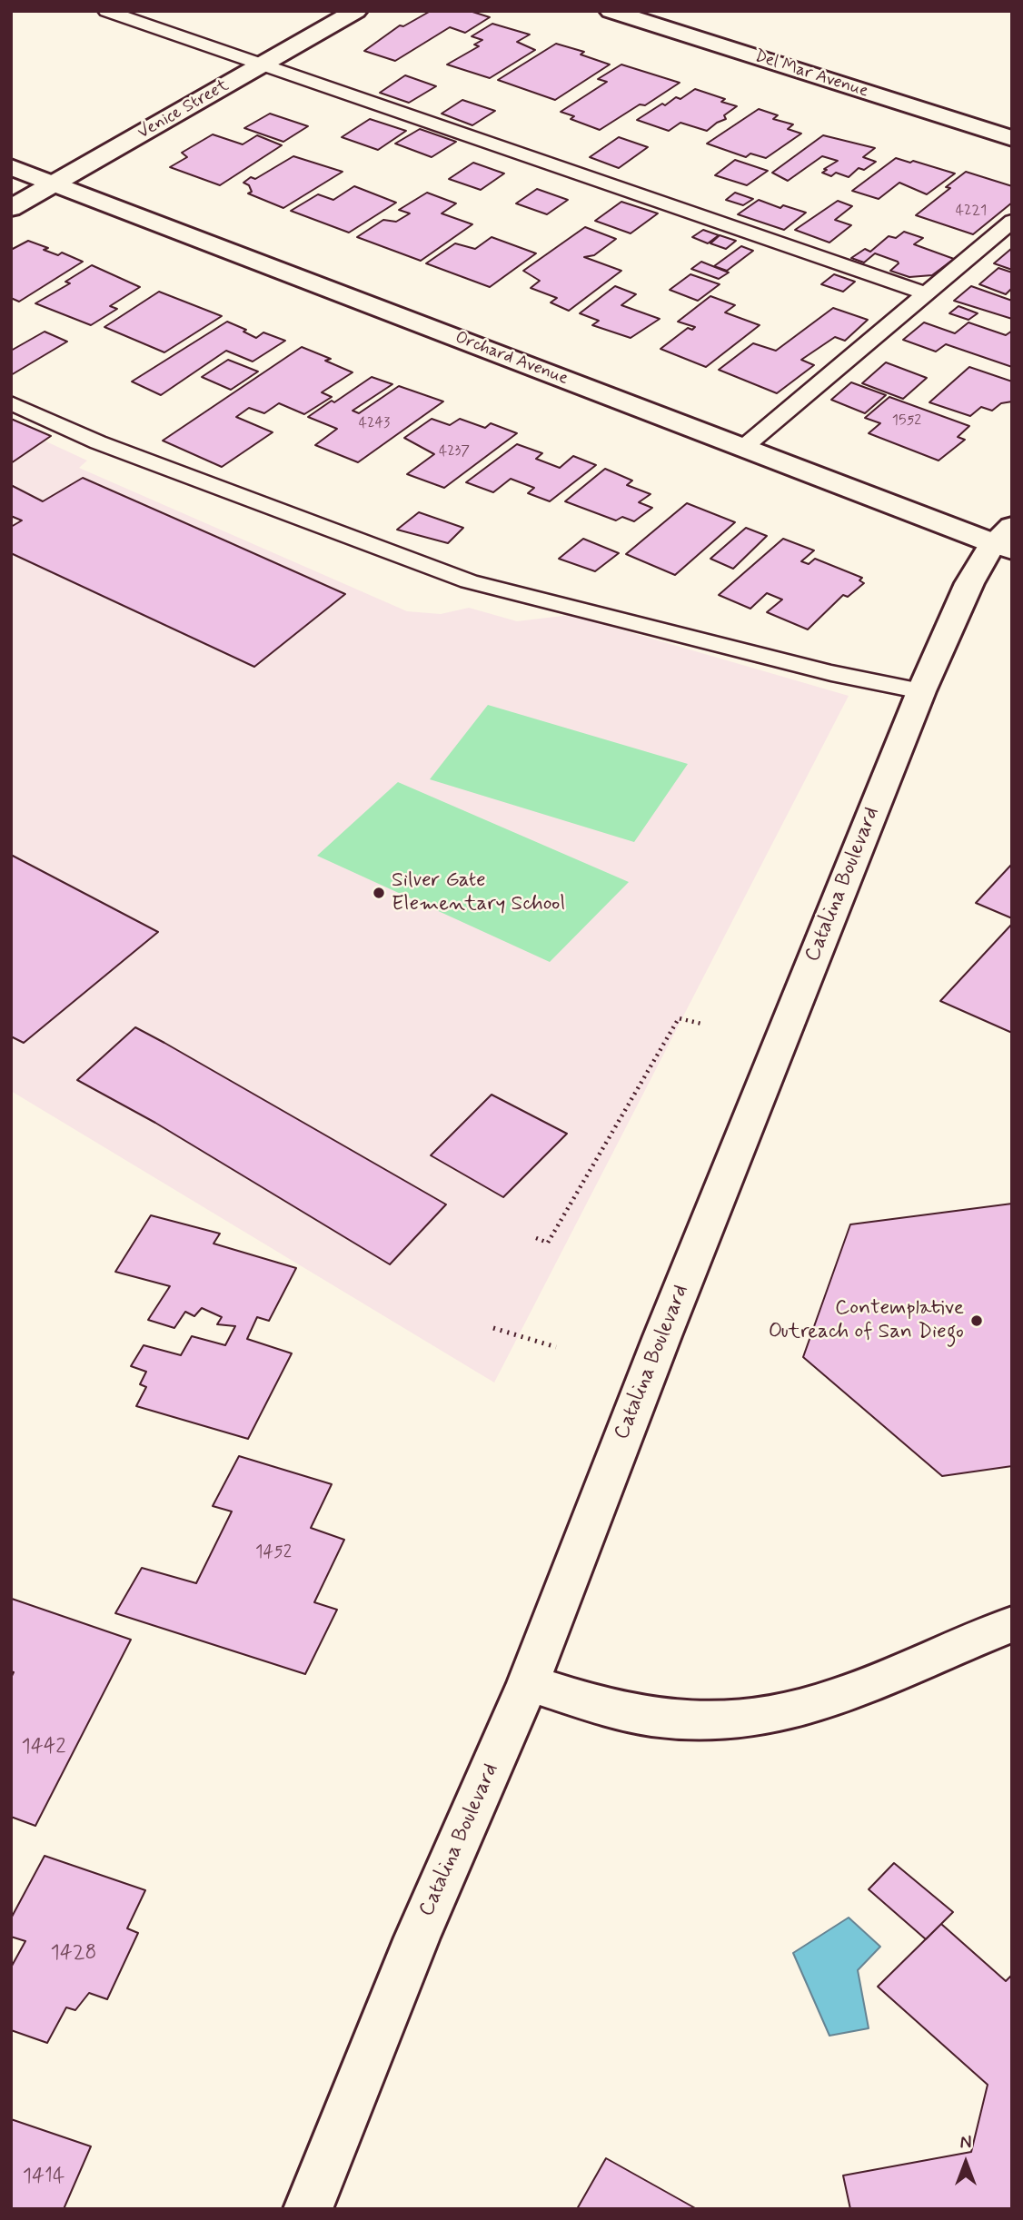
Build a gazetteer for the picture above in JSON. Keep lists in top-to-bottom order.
{
  "streets": {
    "street": [
      "Del Mar Avenue",
      "Venice Street",
      "Orchard Avenue",
      "Catalina Boulevard"
    ]
  },
  "crossings": [
    ["Venice Street", "Orchard Avenue"],
    ["Orchard Avenue", "Catalina Boulevard"]
  ],
  "places": ["Silver Gate Elementary School", "Contemplative Outreach of San Diego"],
  "house_numbers": [
    "4221",
    "1552",
    "4243",
    "4237",
    "1452",
    "1442",
    "1428",
    "1414"
  ],
  "north": "top"
}
